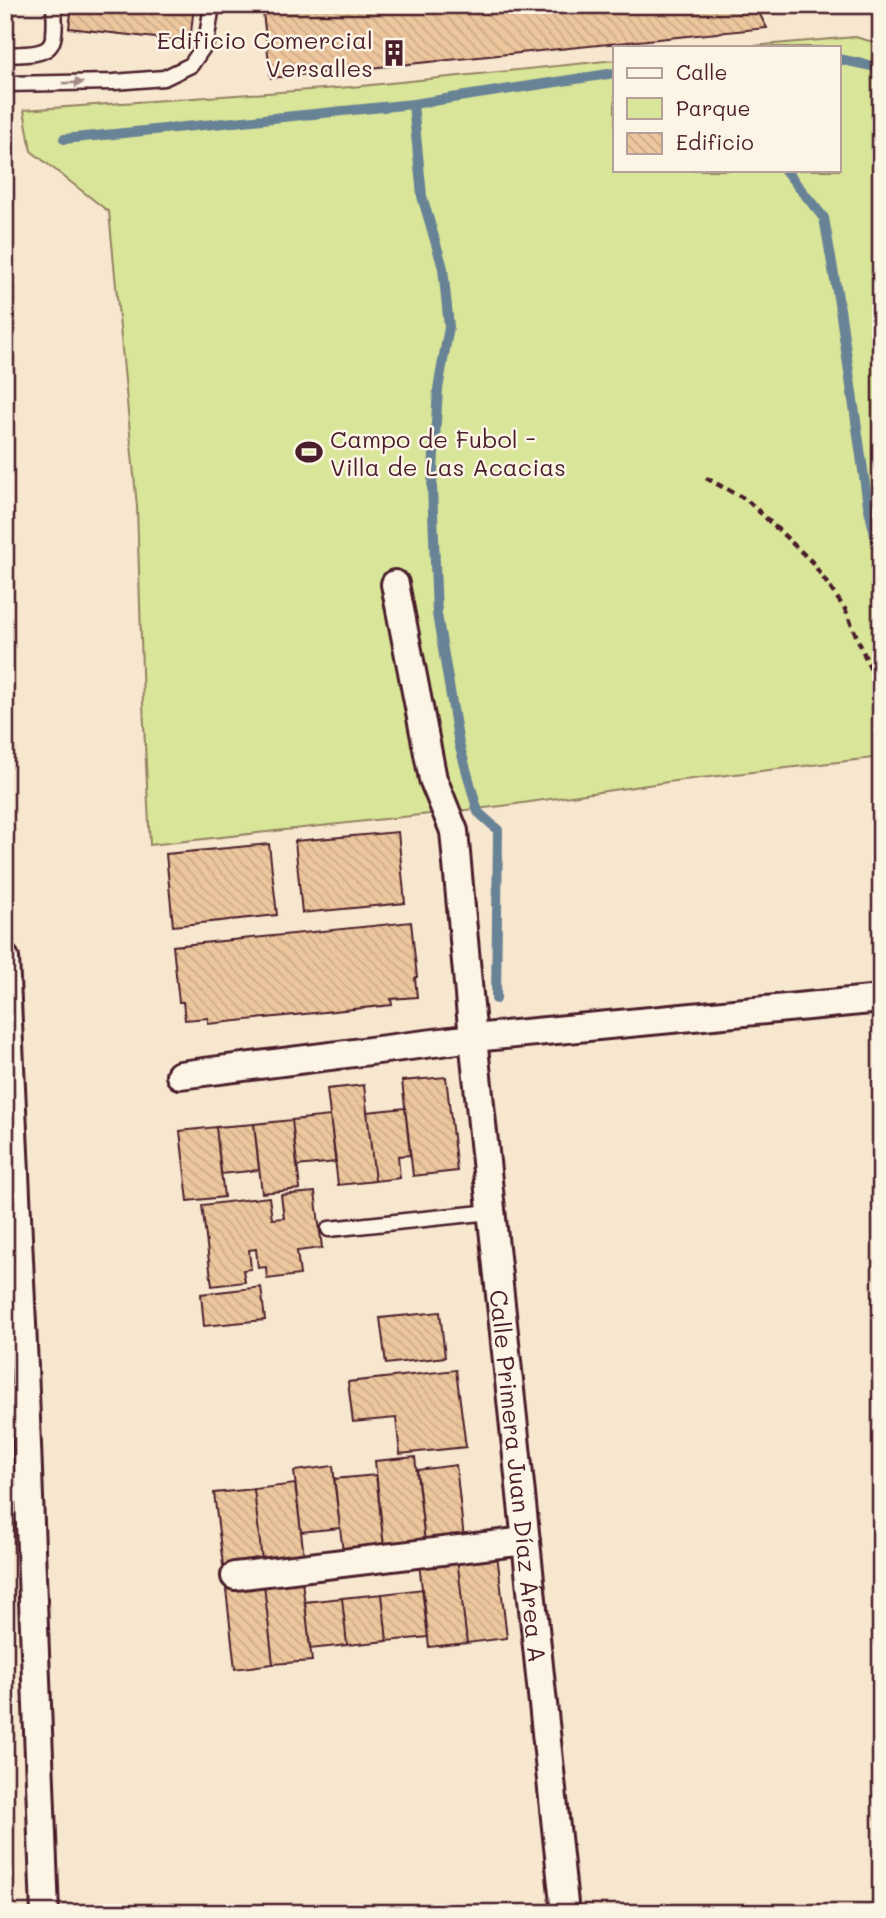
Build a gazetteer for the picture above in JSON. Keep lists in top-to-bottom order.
{
  "streets": {
    "street": ["Calle Primera Juan Díaz Área A"]
  },
  "places": {
    "building": ["Edificio Comercial Versalles"],
    "sports": ["Campo de Fubol - Villa de Las Acacias"]
  },
  "legend": ["Calle", "Parque", "Edificio"]
}
